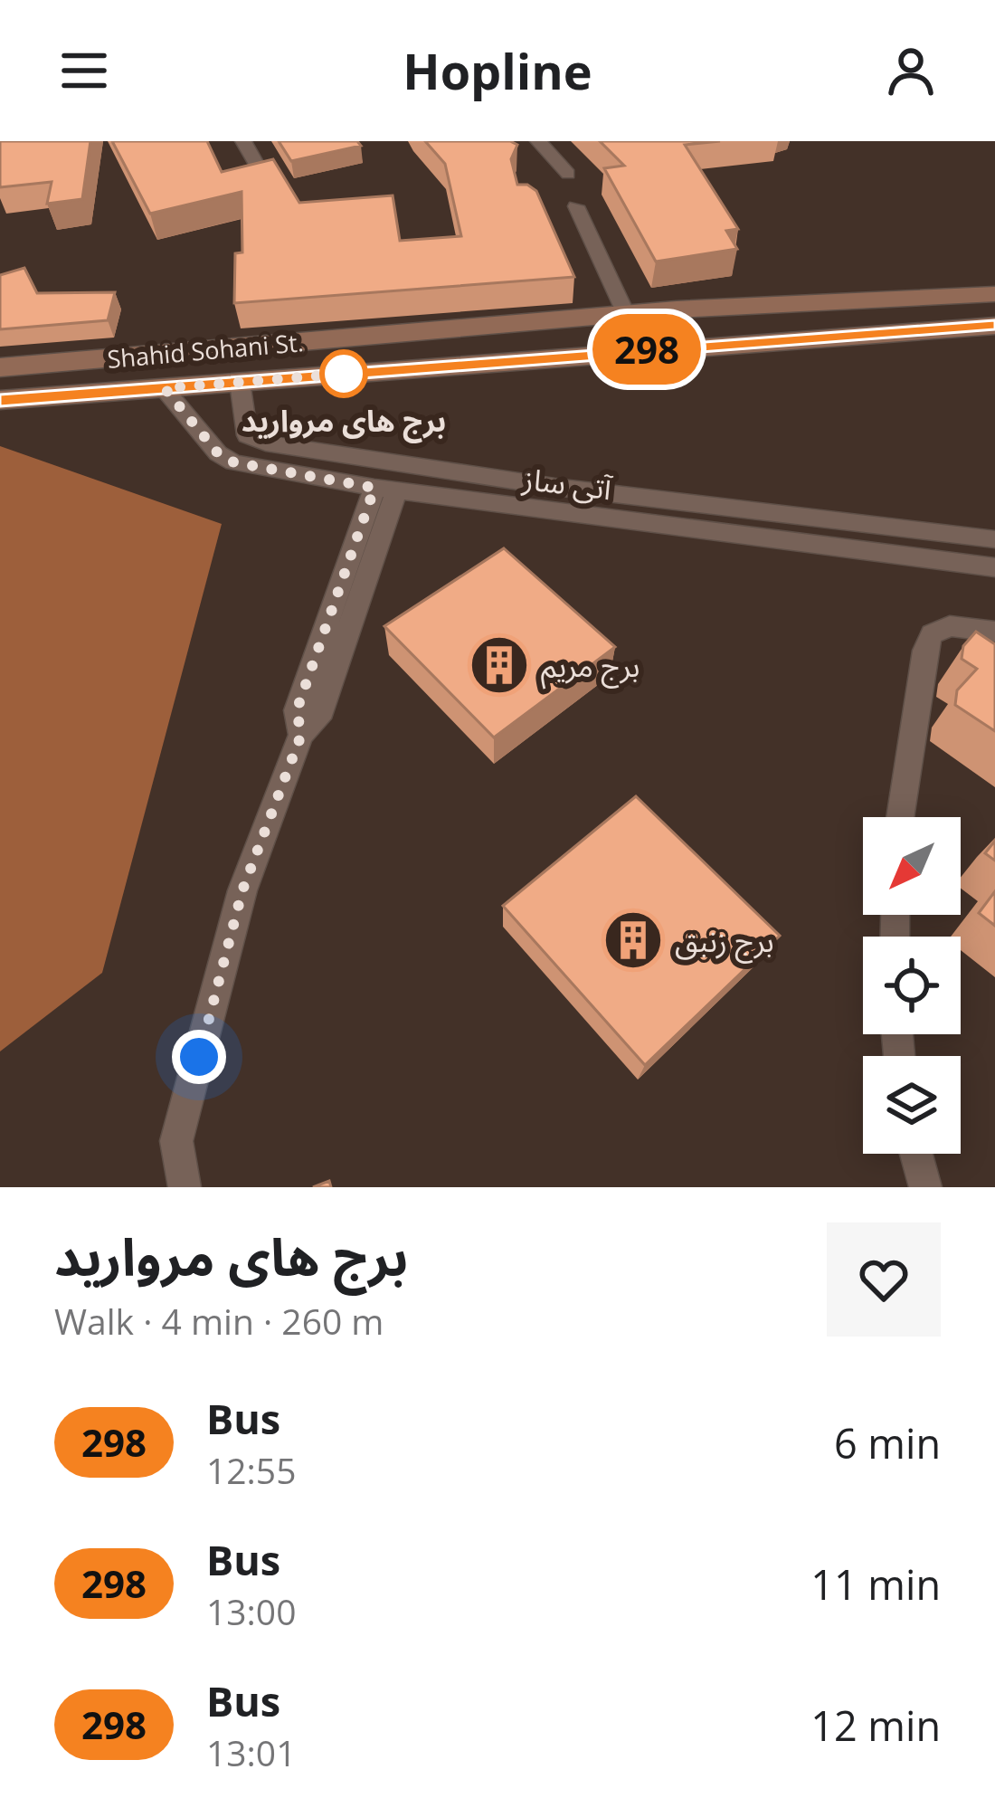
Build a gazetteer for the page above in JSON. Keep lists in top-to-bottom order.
{
  "streets": {
    "main road": ["Shahid Sohani St."],
    "street": ["آتی ساز"]
  },
  "crossings": [
    ["Shahid Sohani St.", "آتی ساز"]
  ],
  "places": {
    "other": ["برج های مروارید"],
    "building": ["برج مریم", "برج زنبق"]
  },
  "lines": ["bus line 298"],
  "north": "bottom left",
  "page": {
    "header": "Hopline",
    "on_map": "298",
    "heading": ["برج های مروارید", "Walk · 4 min · 260 m"],
    "list": [
      {
        "mark": "298",
        "name": "Bus",
        "note": "12:55",
        "value": "6 min"
      },
      {
        "mark": "298",
        "name": "Bus",
        "note": "13:00",
        "value": "11 min"
      },
      {
        "mark": "298",
        "name": "Bus",
        "note": "13:01",
        "value": "12 min"
      }
    ]
  }
}
